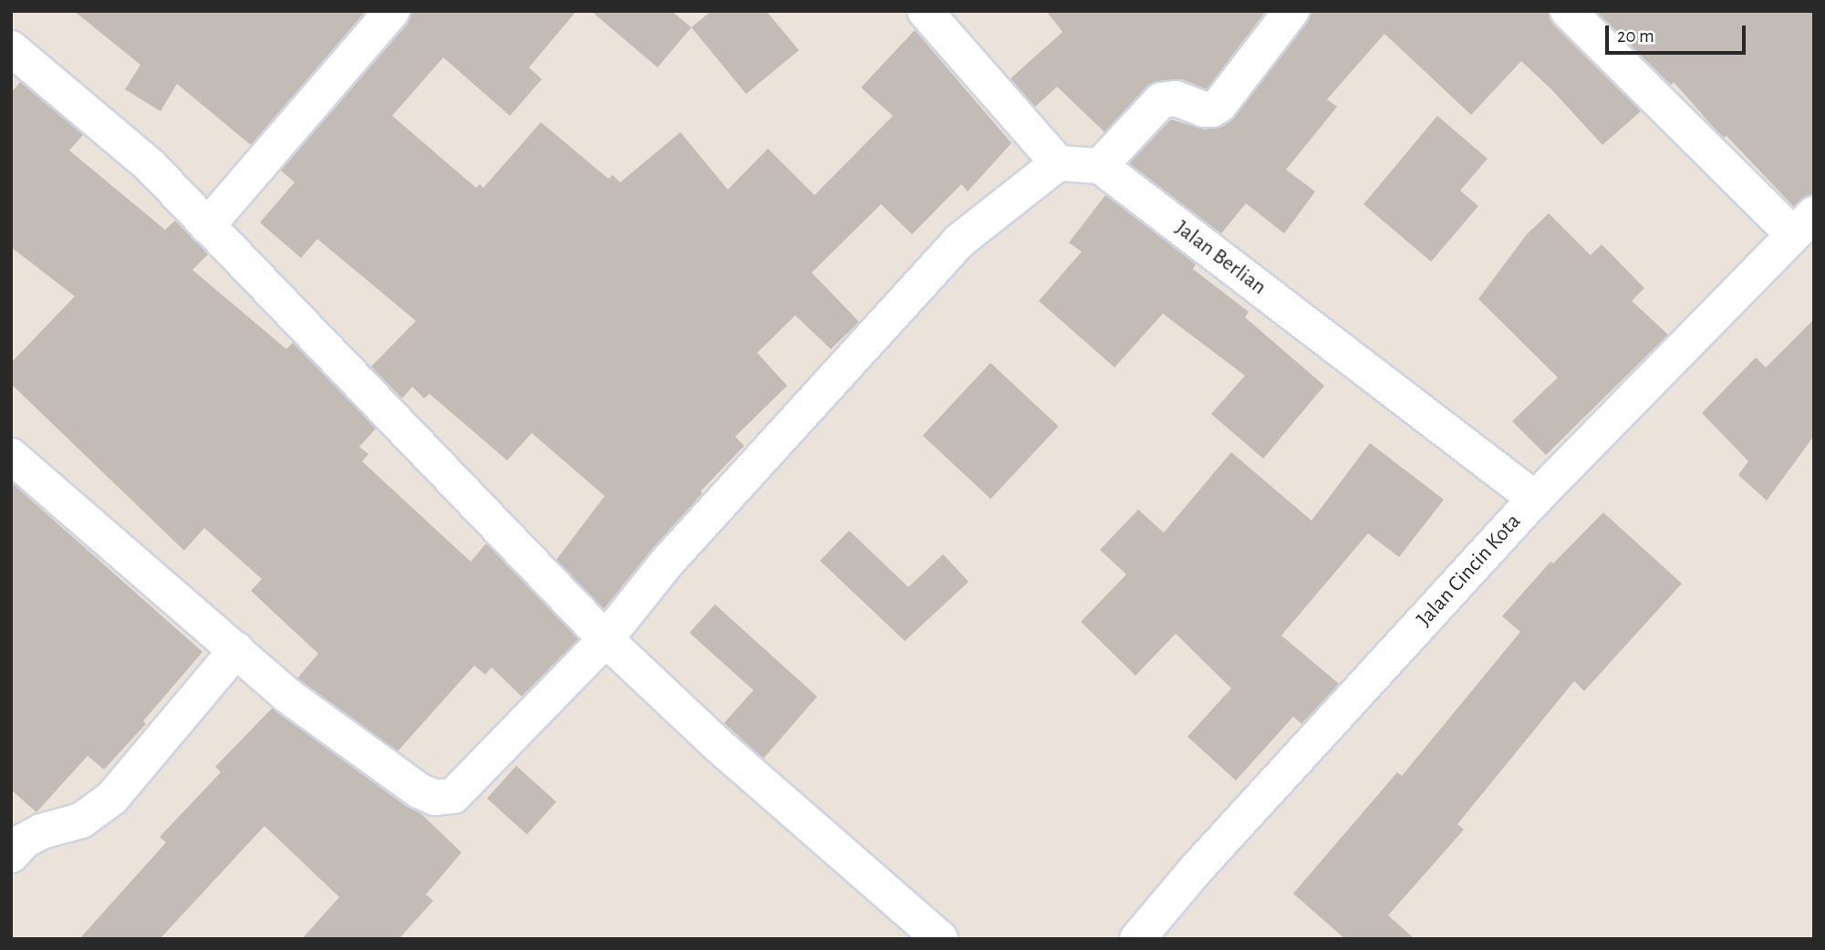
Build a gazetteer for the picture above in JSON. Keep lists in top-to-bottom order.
{
  "streets": {
    "street": ["Jalan Berlian", "Jalan Cincin Kota"]
  },
  "crossings": [
    ["Jalan Berlian", "Jalan Cincin Kota"]
  ],
  "scale_bar": "20 m"
}
